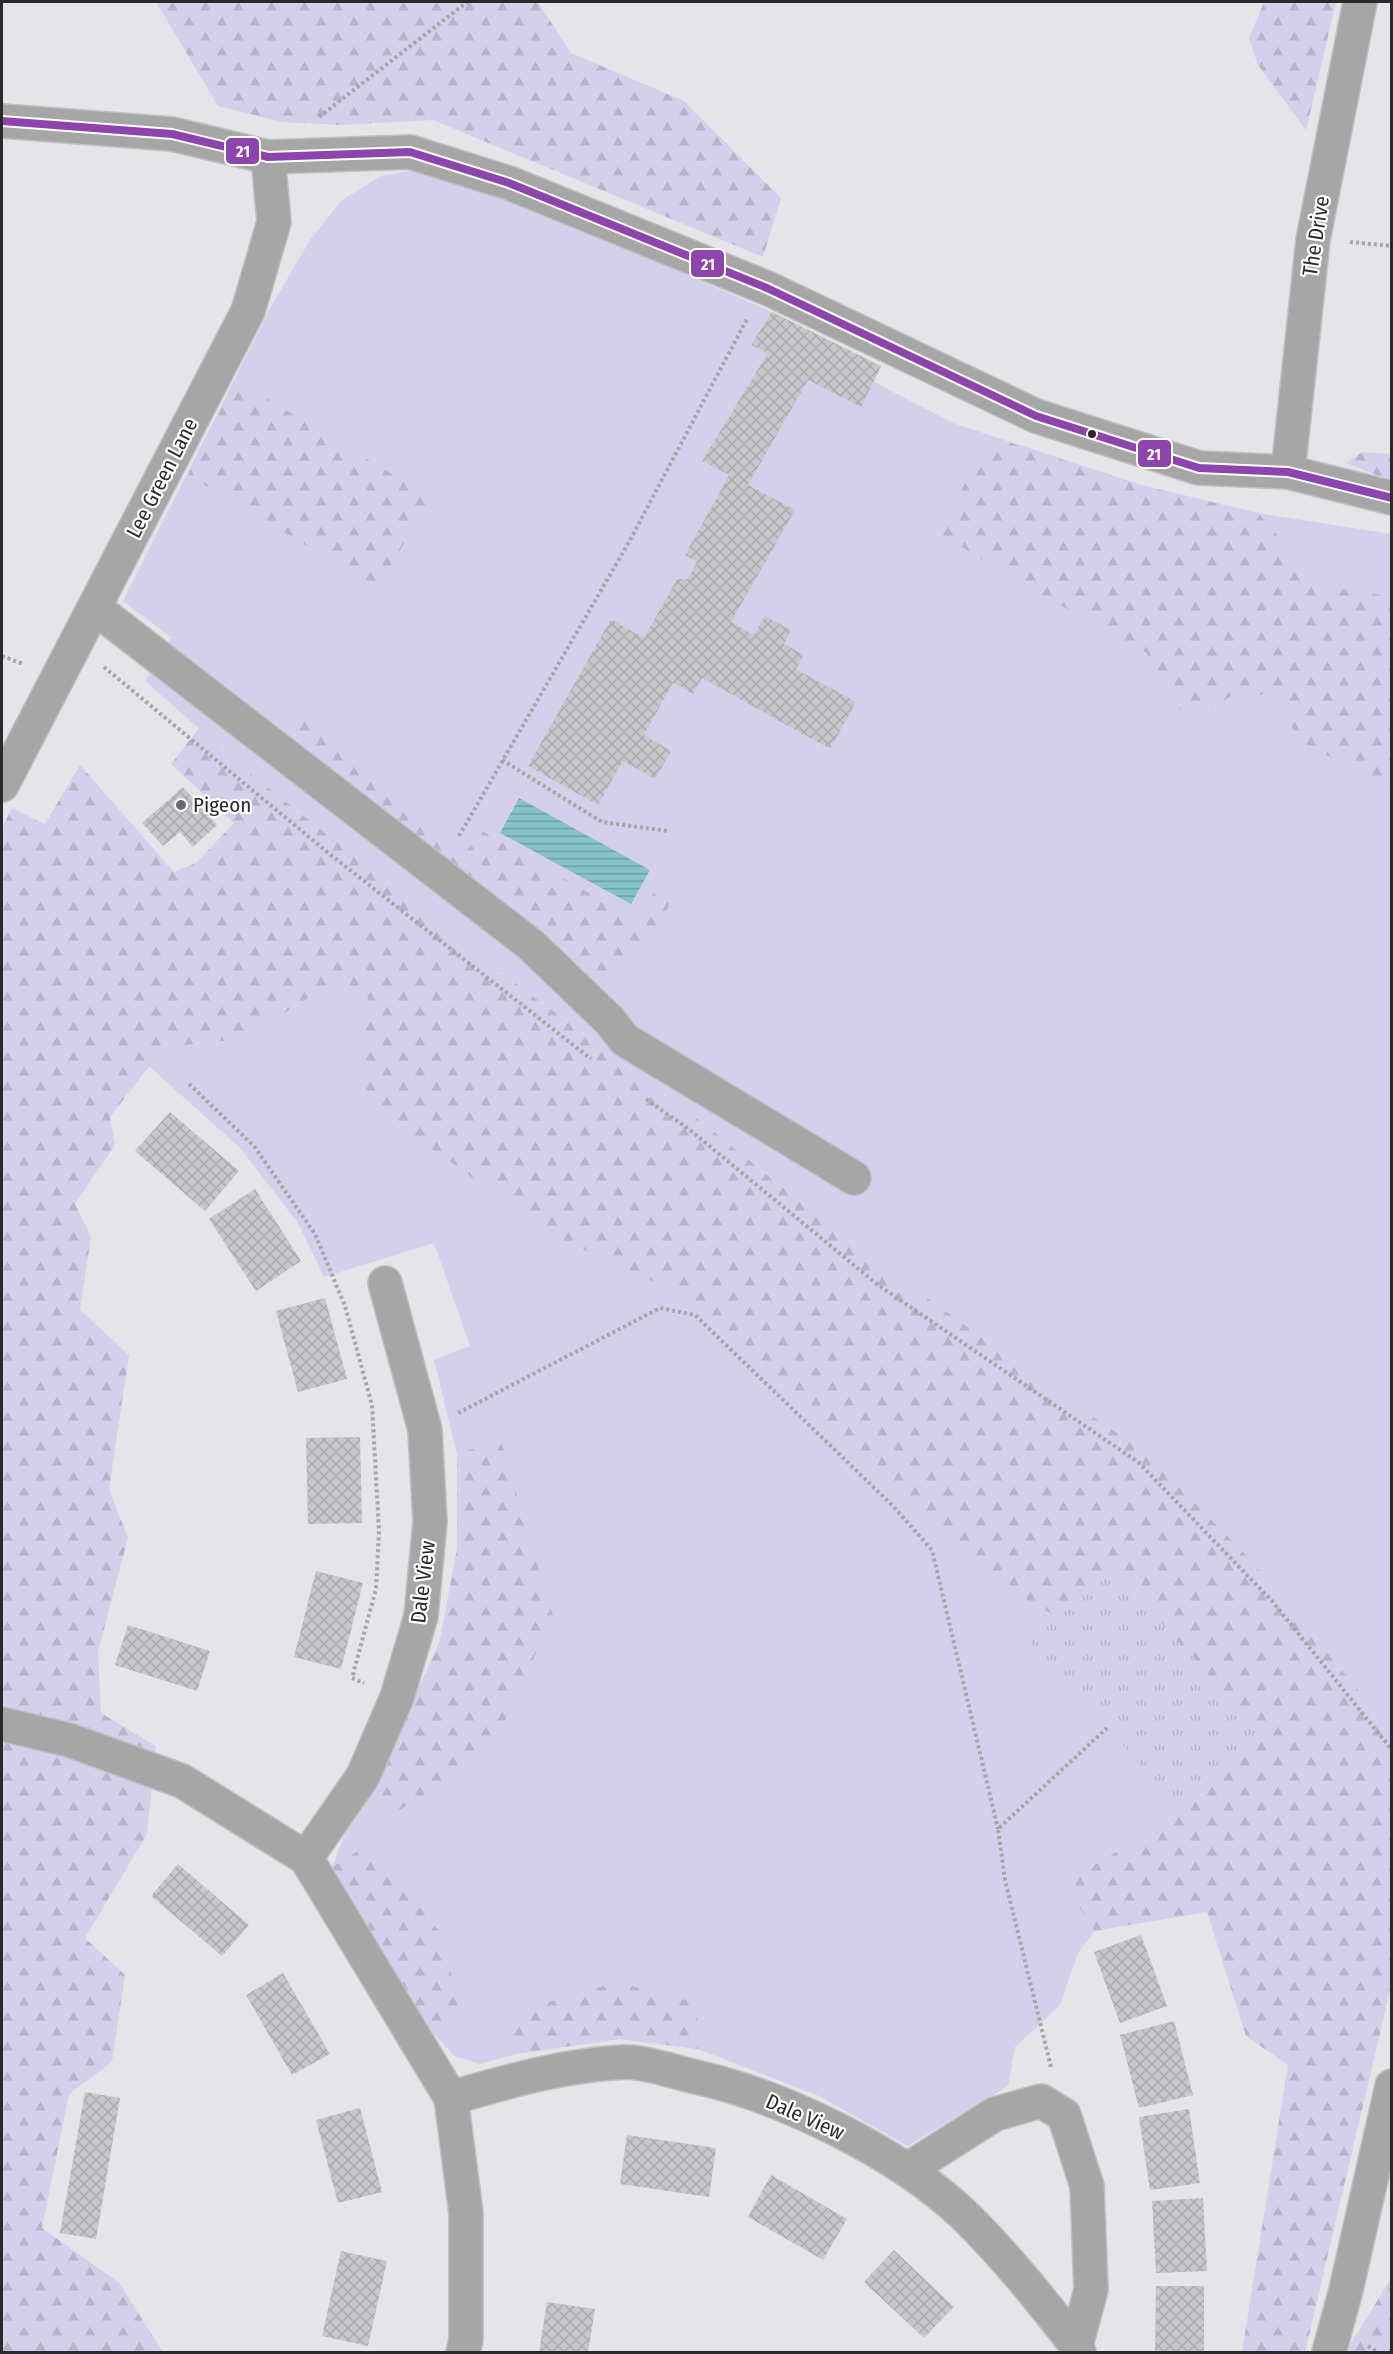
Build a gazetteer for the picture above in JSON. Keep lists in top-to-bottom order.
{
  "streets": {
    "street": ["The Drive", "Lee Green Lane", "Dale View"]
  },
  "places": ["Pigeon"],
  "lines": ["transit line 21"]
}
